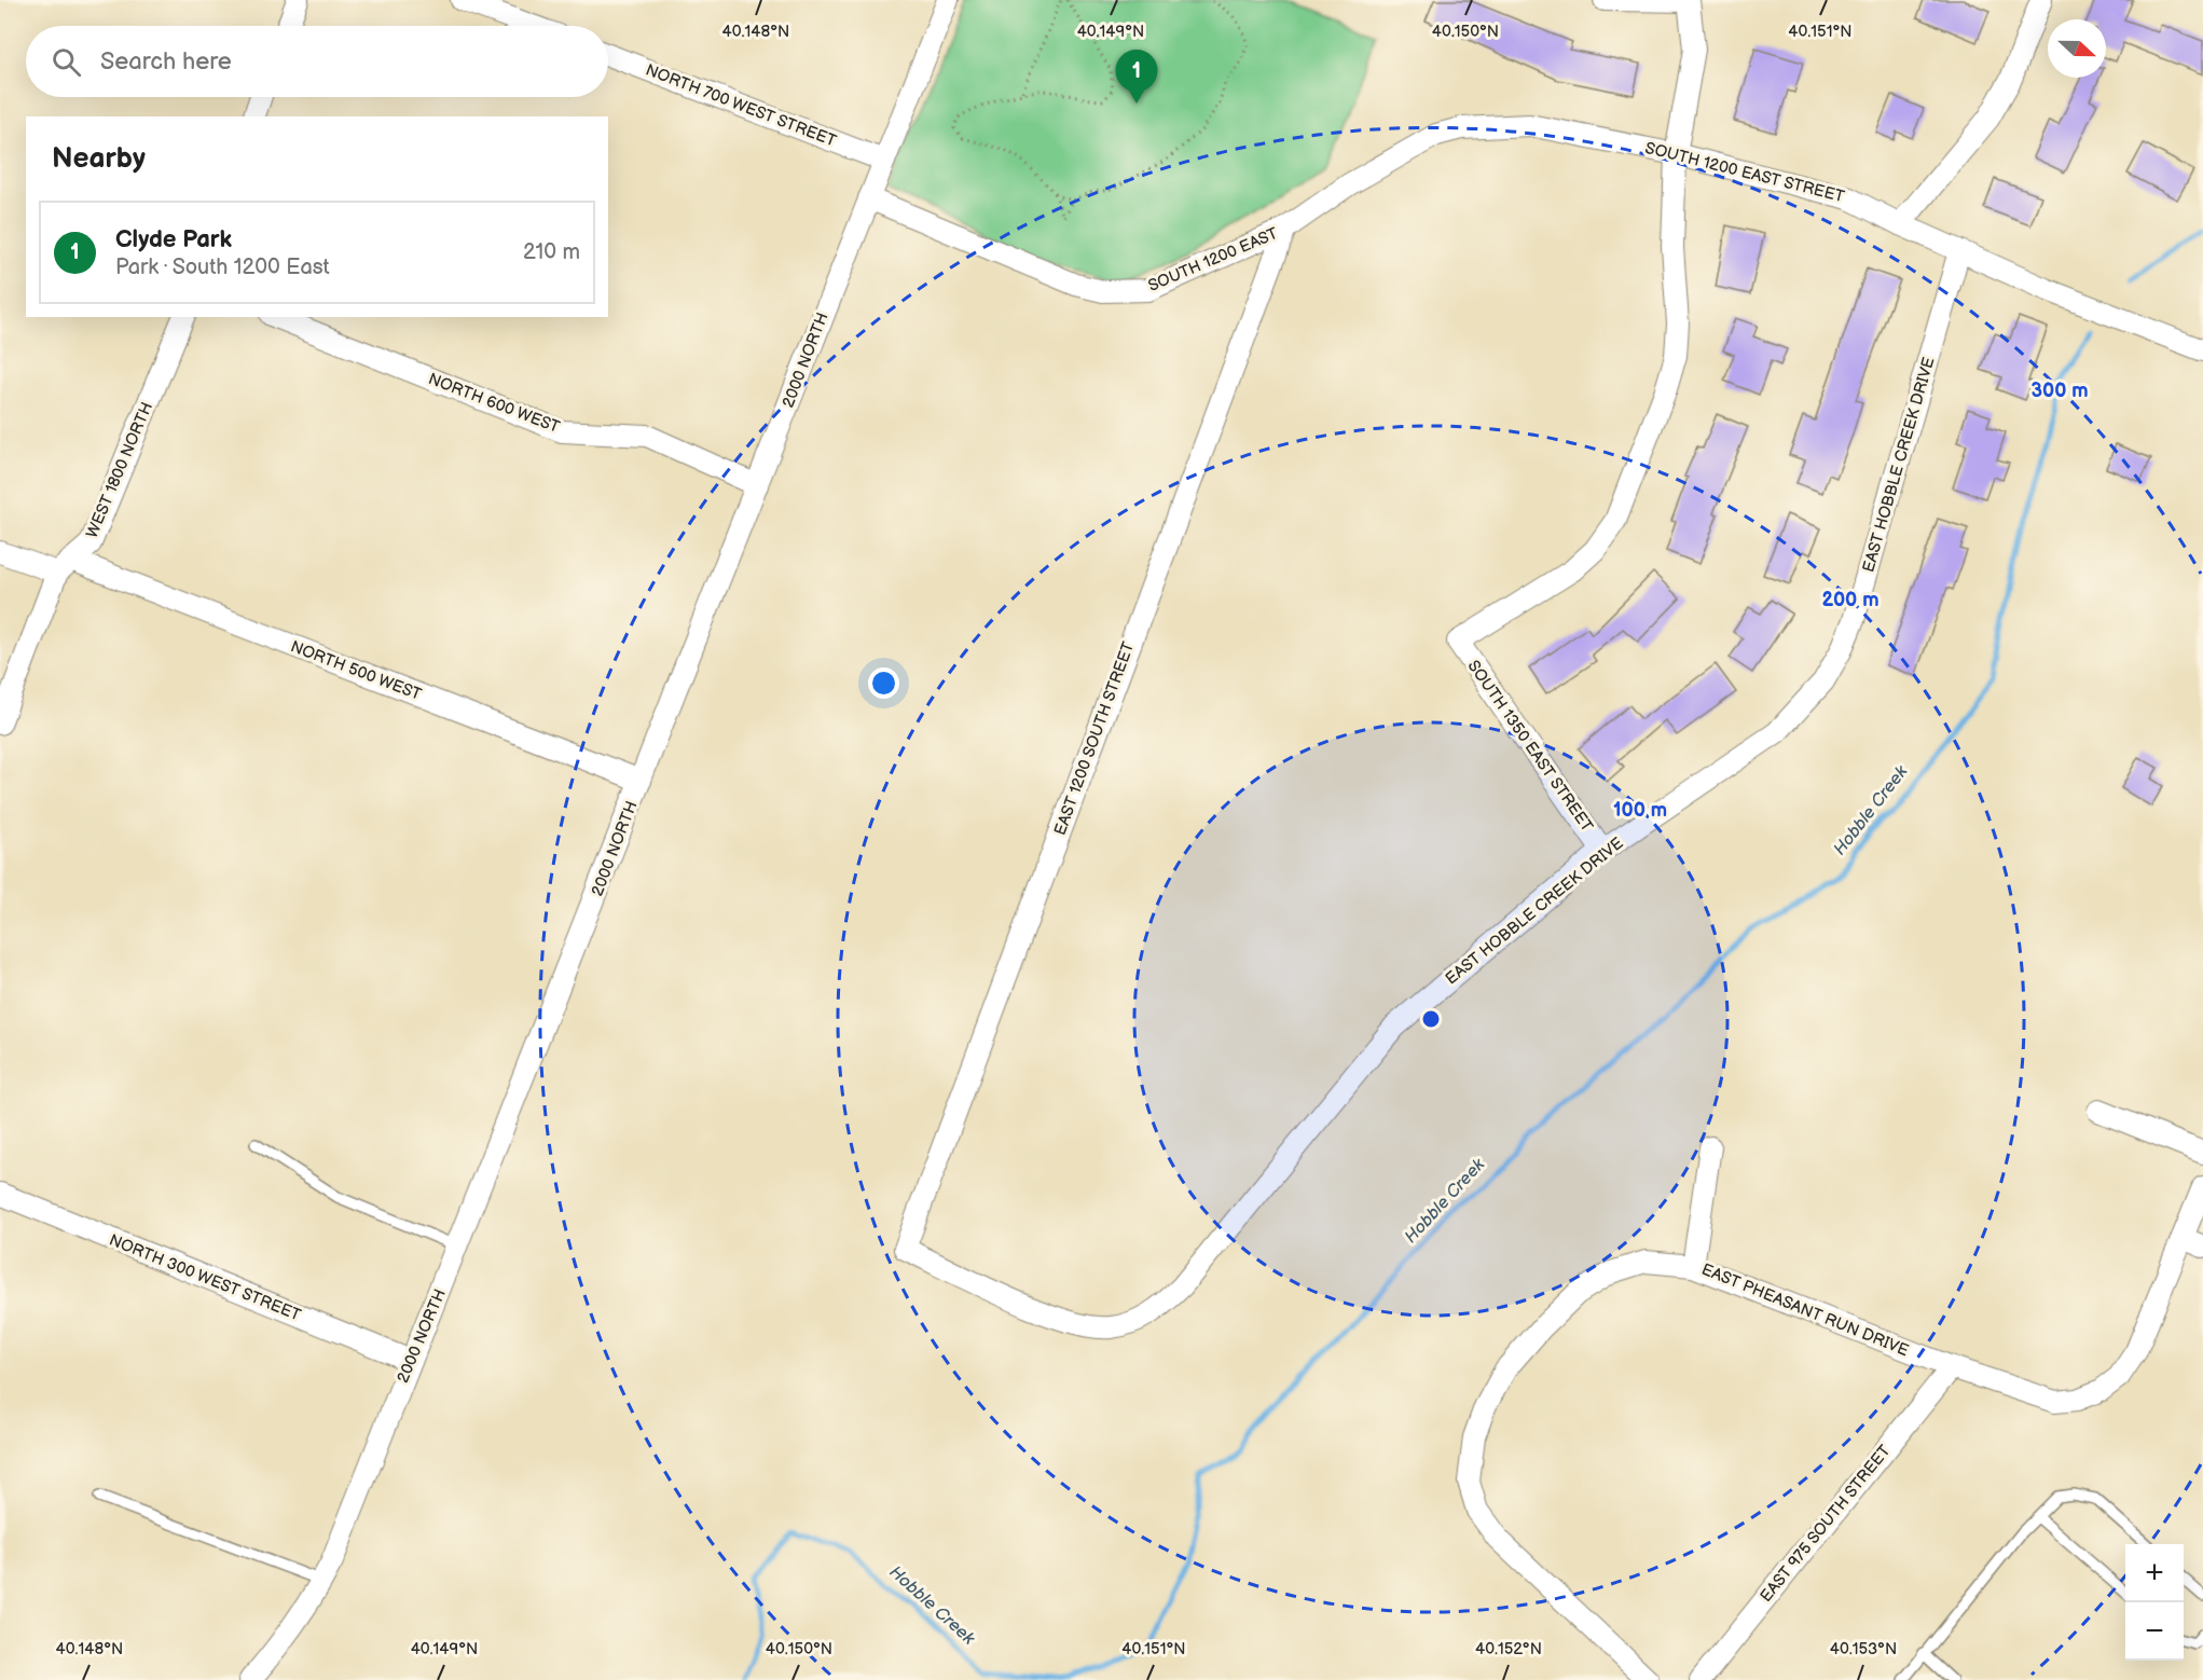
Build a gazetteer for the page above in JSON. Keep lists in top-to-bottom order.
{
  "streets": {
    "street": [
      "NORTH 700 WEST STREET",
      "SOUTH 1200 EAST STREET",
      "SOUTH 1200 EAST",
      "2000 NORTH",
      "NORTH 600 WEST",
      "EAST HOBBLE CREEK DRIVE",
      "WEST 1800 NORTH",
      "NORTH 500 WEST",
      "EAST 1200 SOUTH STREET",
      "SOUTH 1350 EAST STREET",
      "NORTH 300 WEST STREET",
      "EAST PHEASANT RUN DRIVE",
      "EAST 975 SOUTH STREET"
    ]
  },
  "crossings": [
    ["NORTH 700 WEST STREET", "2000 NORTH"],
    ["SOUTH 1200 EAST STREET", "SOUTH 1200 EAST"],
    ["SOUTH 1200 EAST STREET", "EAST HOBBLE CREEK DRIVE"],
    ["SOUTH 1200 EAST STREET", "EAST 1200 SOUTH STREET"],
    ["SOUTH 1200 EAST STREET", "SOUTH 1350 EAST STREET"],
    ["SOUTH 1200 EAST", "2000 NORTH"],
    ["SOUTH 1200 EAST", "EAST 1200 SOUTH STREET"],
    ["2000 NORTH", "NORTH 600 WEST"],
    ["2000 NORTH", "NORTH 500 WEST"],
    ["2000 NORTH", "NORTH 300 WEST STREET"],
    ["EAST HOBBLE CREEK DRIVE", "EAST 1200 SOUTH STREET"],
    ["EAST HOBBLE CREEK DRIVE", "SOUTH 1350 EAST STREET"],
    ["WEST 1800 NORTH", "NORTH 500 WEST"],
    ["EAST PHEASANT RUN DRIVE", "EAST 975 SOUTH STREET"]
  ],
  "water": ["Hobble Creek"],
  "north": "right",
  "page": {
    "search": "Search here",
    "pins": "1",
    "heading": "Nearby",
    "list": [
      {
        "mark": "1",
        "name": "Clyde Park",
        "note": "Park · South 1200 East",
        "value": "210 m"
      }
    ],
    "map_buttons": ["+", "−"]
  },
  "coordinates": [
    "40.148°N",
    "40.149°N",
    "40.150°N",
    "40.151°N",
    "40.152°N",
    "40.153°N"
  ],
  "rings": ["300 m", "200 m", "100 m"]
}
